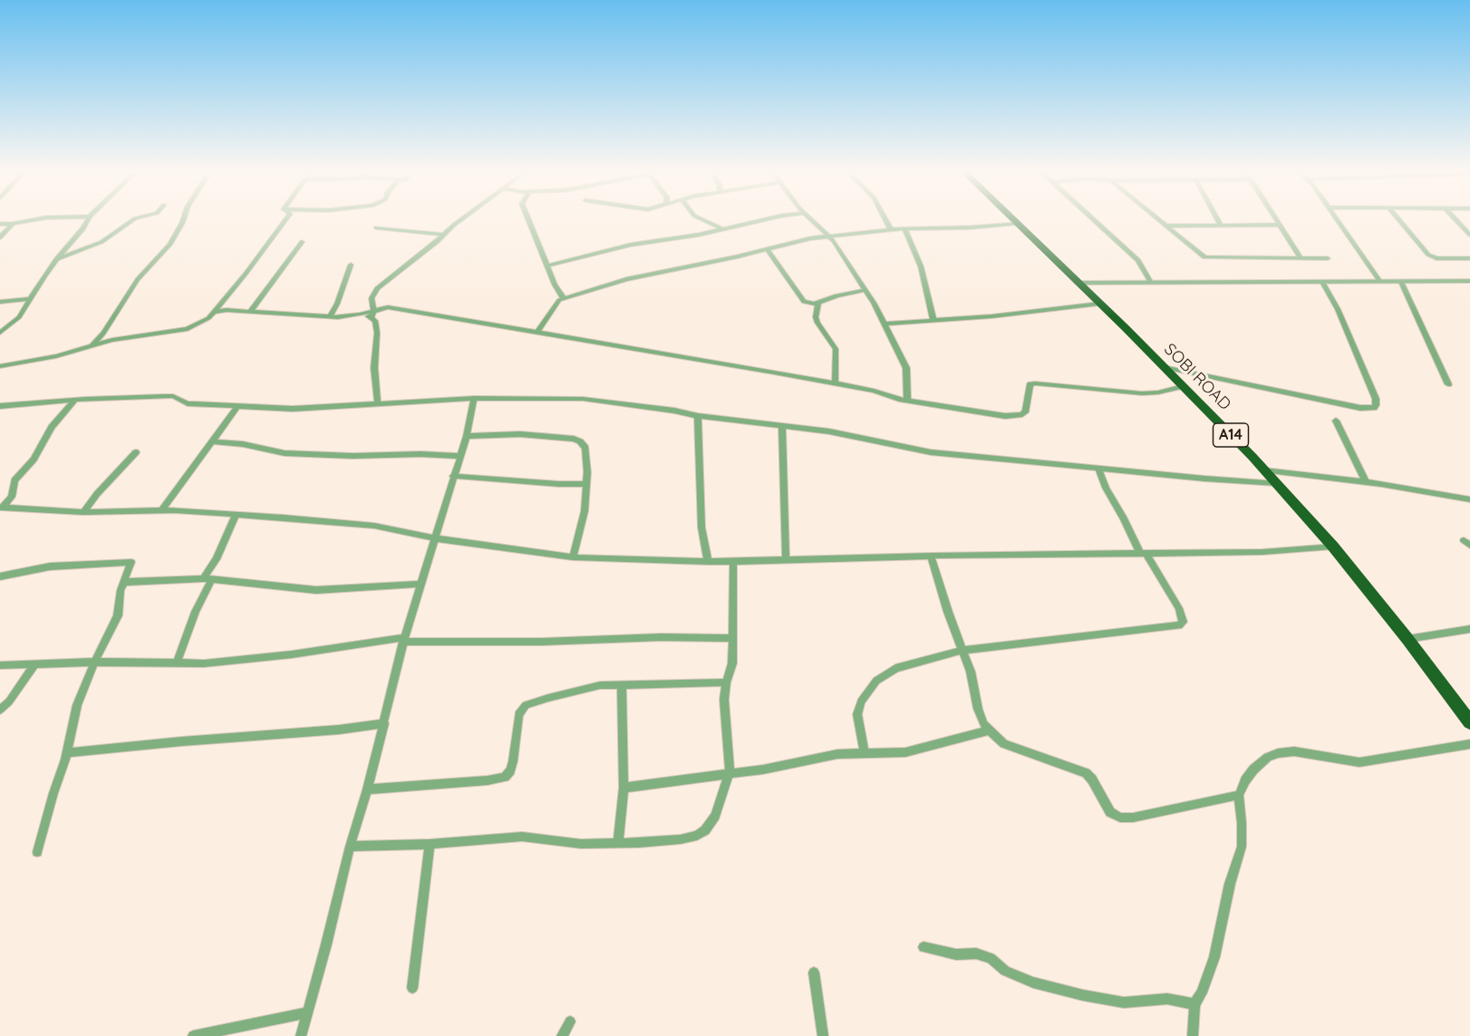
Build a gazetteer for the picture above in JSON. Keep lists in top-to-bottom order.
{
  "streets": {
    "highway": ["SOBI ROAD", "A14"]
  }
}
